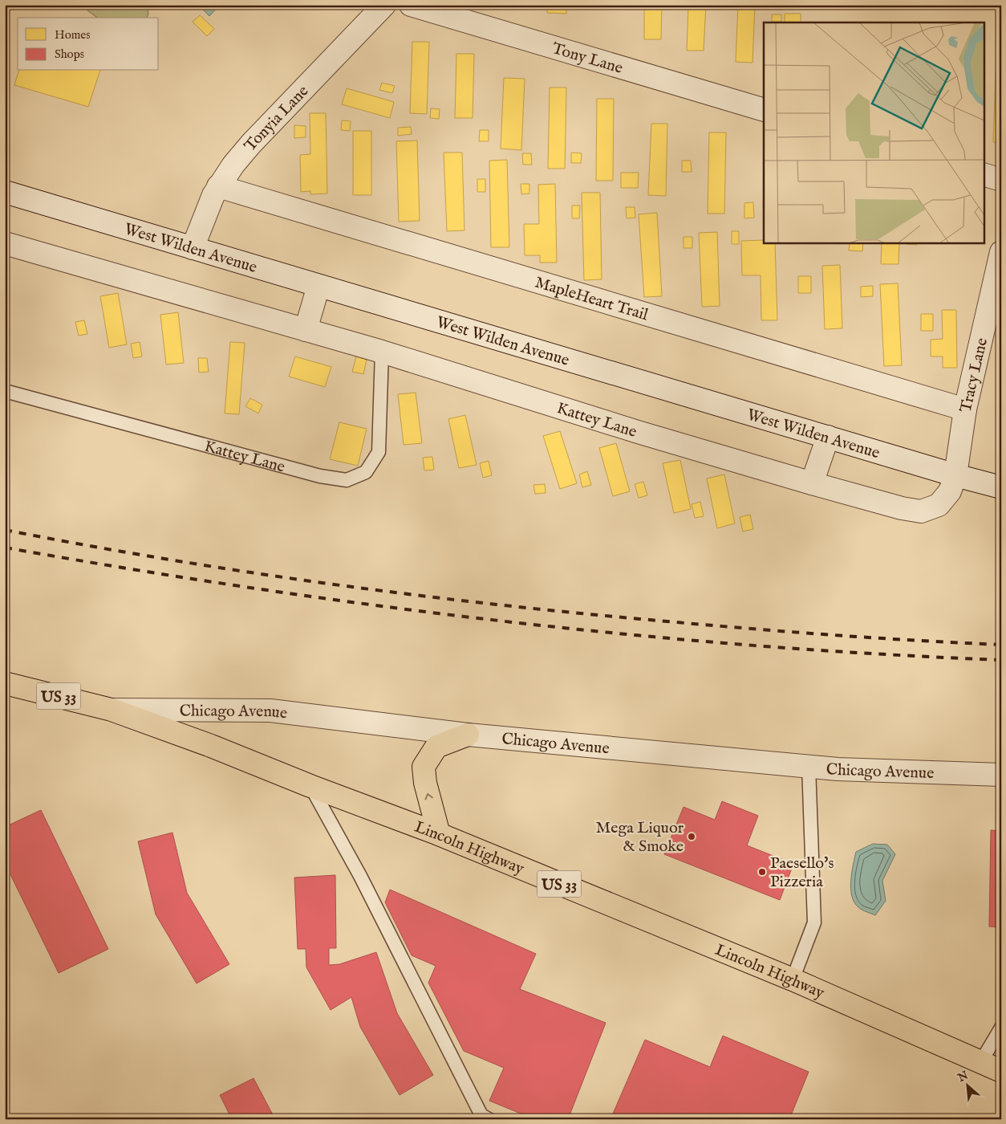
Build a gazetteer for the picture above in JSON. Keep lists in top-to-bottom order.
{
  "streets": {
    "highway": ["US 33", "Lincoln Highway"],
    "street": [
      "Tony Lane",
      "Tonyia Lane",
      "West Wilden Avenue",
      "MapleHeart Trail",
      "Tracy Lane",
      "Kattey Lane",
      "Chicago Avenue"
    ]
  },
  "crossings": [
    ["Tonyia Lane", "West Wilden Avenue"],
    ["Tonyia Lane", "MapleHeart Trail"],
    ["West Wilden Avenue", "Tracy Lane"],
    ["West Wilden Avenue", "Kattey Lane"],
    ["MapleHeart Trail", "Tracy Lane"],
    ["Tracy Lane", "Kattey Lane"],
    ["US 33", "Chicago Avenue"],
    ["US 33", "Lincoln Highway"],
    ["Chicago Avenue", "Lincoln Highway"]
  ],
  "places": ["Mega Liquor & Smoke", "Paesello's Pizzeria"],
  "legend": ["Homes", "Shops"],
  "north": "top left"
}
